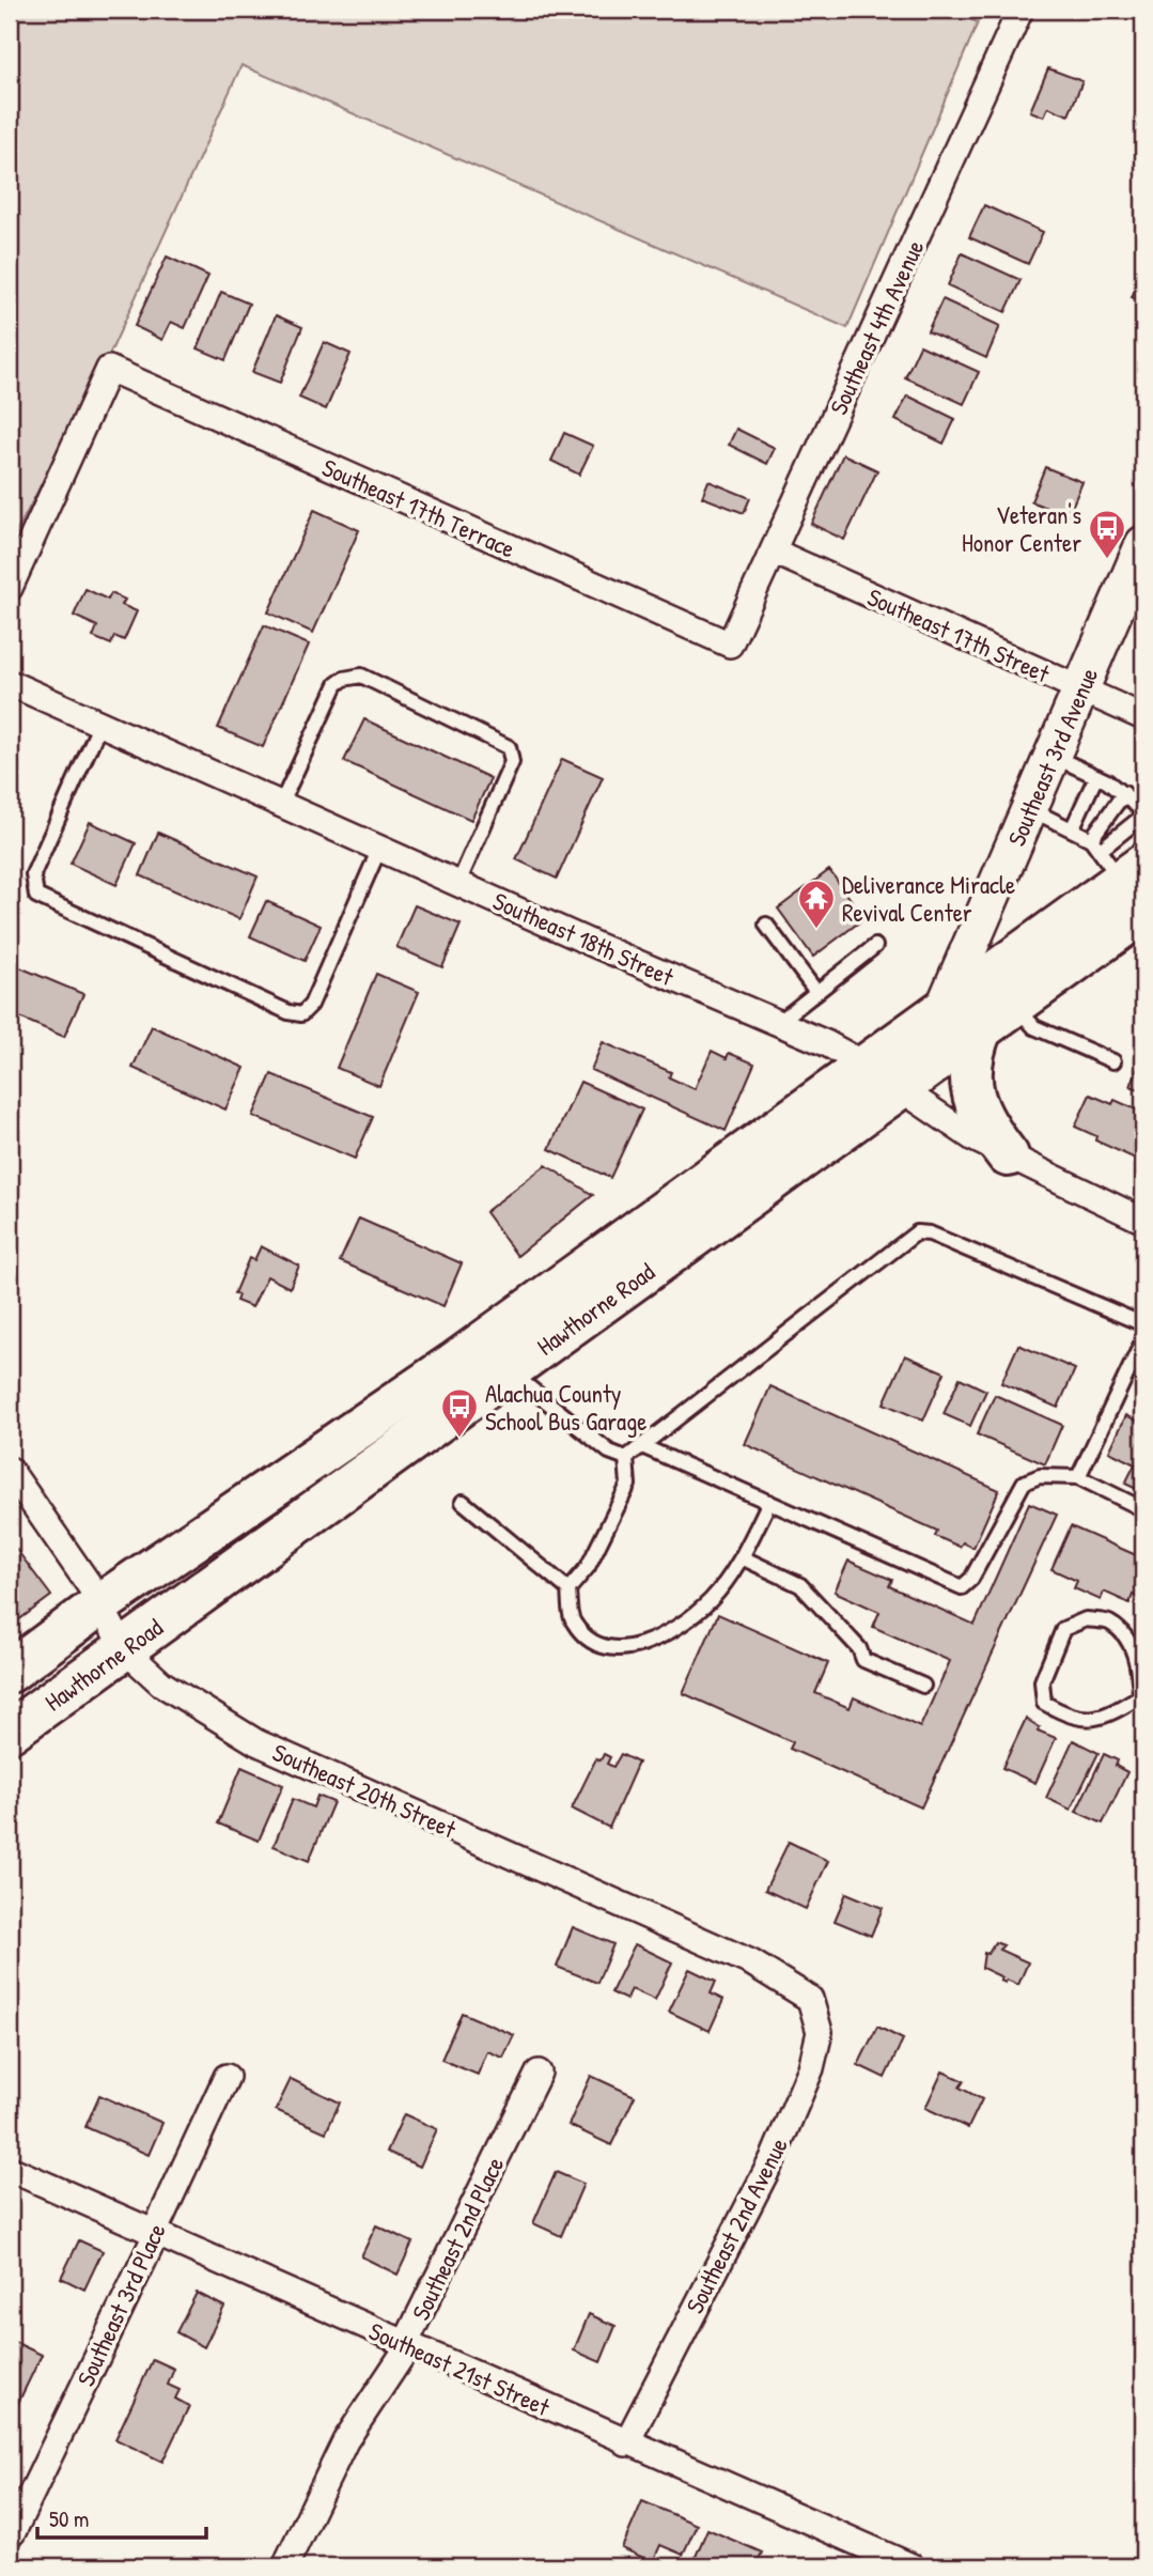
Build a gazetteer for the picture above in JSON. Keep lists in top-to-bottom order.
{
  "streets": {
    "highway": ["Hawthorne Road"],
    "street": [
      "Southeast 4th Avenue",
      "Southeast 17th Terrace",
      "Southeast 17th Street",
      "Southeast 3rd Avenue",
      "Southeast 18th Street",
      "Southeast 20th Street",
      "Southeast 2nd Avenue",
      "Southeast 2nd Place",
      "Southeast 3rd Place",
      "Southeast 21st Street"
    ]
  },
  "crossings": [
    ["Southeast 4th Avenue", "Southeast 17th Terrace"],
    ["Southeast 4th Avenue", "Southeast 17th Street"],
    ["Southeast 17th Street", "Southeast 3rd Avenue"],
    ["Southeast 3rd Avenue", "Hawthorne Road"],
    ["Southeast 18th Street", "Hawthorne Road"],
    ["Hawthorne Road", "Southeast 20th Street"],
    ["Southeast 20th Street", "Southeast 2nd Avenue"],
    ["Southeast 2nd Avenue", "Southeast 21st Street"],
    ["Southeast 2nd Place", "Southeast 21st Street"],
    ["Southeast 3rd Place", "Southeast 21st Street"]
  ],
  "places": {
    "bus stop": ["Veteran's Honor Center", "Alachua County School Bus Garage"],
    "temple": ["Deliverance Miracle Revival Center"]
  },
  "scale_bar": "50 m"
}
